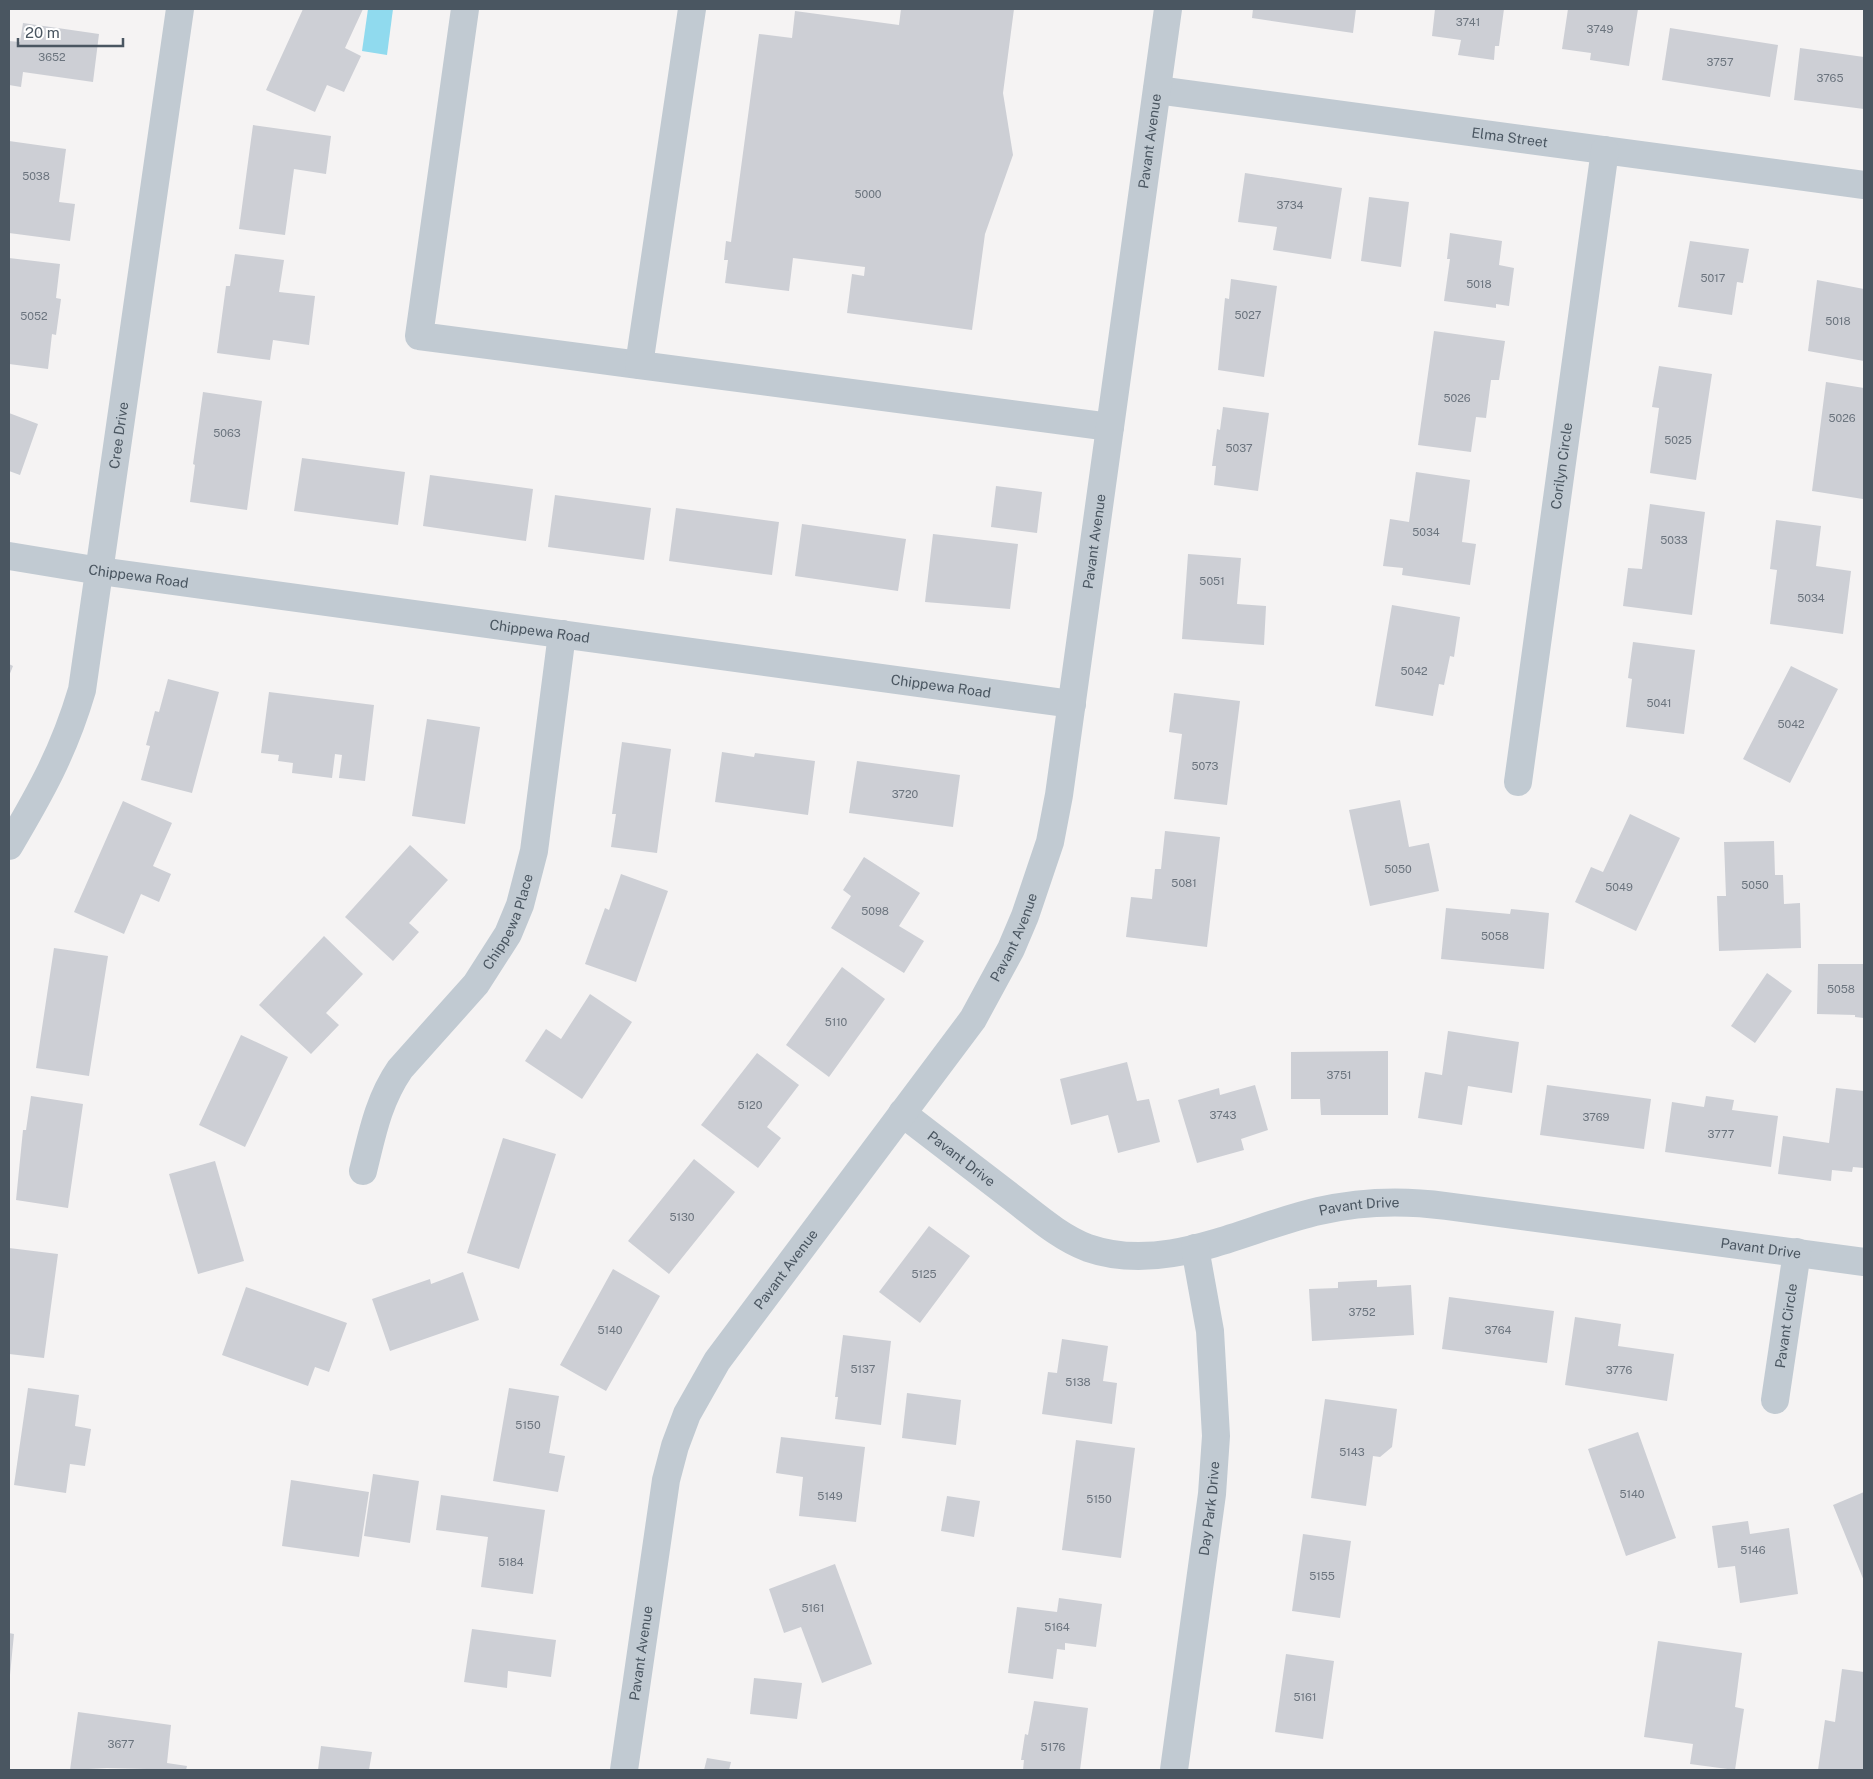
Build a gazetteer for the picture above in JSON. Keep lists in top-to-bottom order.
{
  "streets": {
    "street": [
      "Elma Street",
      "Pavant Avenue",
      "Cree Drive",
      "Corilyn Circle",
      "Chippewa Road",
      "Chippewa Place",
      "Pavant Drive",
      "Pavant Circle",
      "Day Park Drive"
    ]
  },
  "crossings": [
    ["Elma Street", "Pavant Avenue"],
    ["Elma Street", "Corilyn Circle"],
    ["Pavant Avenue", "Chippewa Road"],
    ["Pavant Avenue", "Pavant Drive"],
    ["Cree Drive", "Chippewa Road"],
    ["Chippewa Road", "Chippewa Place"],
    ["Pavant Drive", "Pavant Circle"],
    ["Pavant Drive", "Day Park Drive"]
  ],
  "house_numbers": [
    "3741",
    "3749",
    "3652",
    "3757",
    "3765",
    "5038",
    "5000",
    "3734",
    "5017",
    "5018",
    "5027",
    "5052",
    "5018",
    "5026",
    "5026",
    "5063",
    "5025",
    "5037",
    "5034",
    "5033",
    "5051",
    "5034",
    "5042",
    "5041",
    "5042",
    "5073",
    "3720",
    "5050",
    "5081",
    "5050",
    "5049",
    "5098",
    "5058",
    "5058",
    "5110",
    "3751",
    "5120",
    "3743",
    "3769",
    "3777",
    "5130",
    "5125",
    "3752",
    "5140",
    "3764",
    "5137",
    "3776",
    "5138",
    "5150",
    "5143",
    "5140",
    "5149",
    "5150",
    "5146",
    "5184",
    "5155",
    "5161",
    "5164",
    "5161",
    "3677",
    "5176"
  ],
  "scale_bar": "20 m"
}
